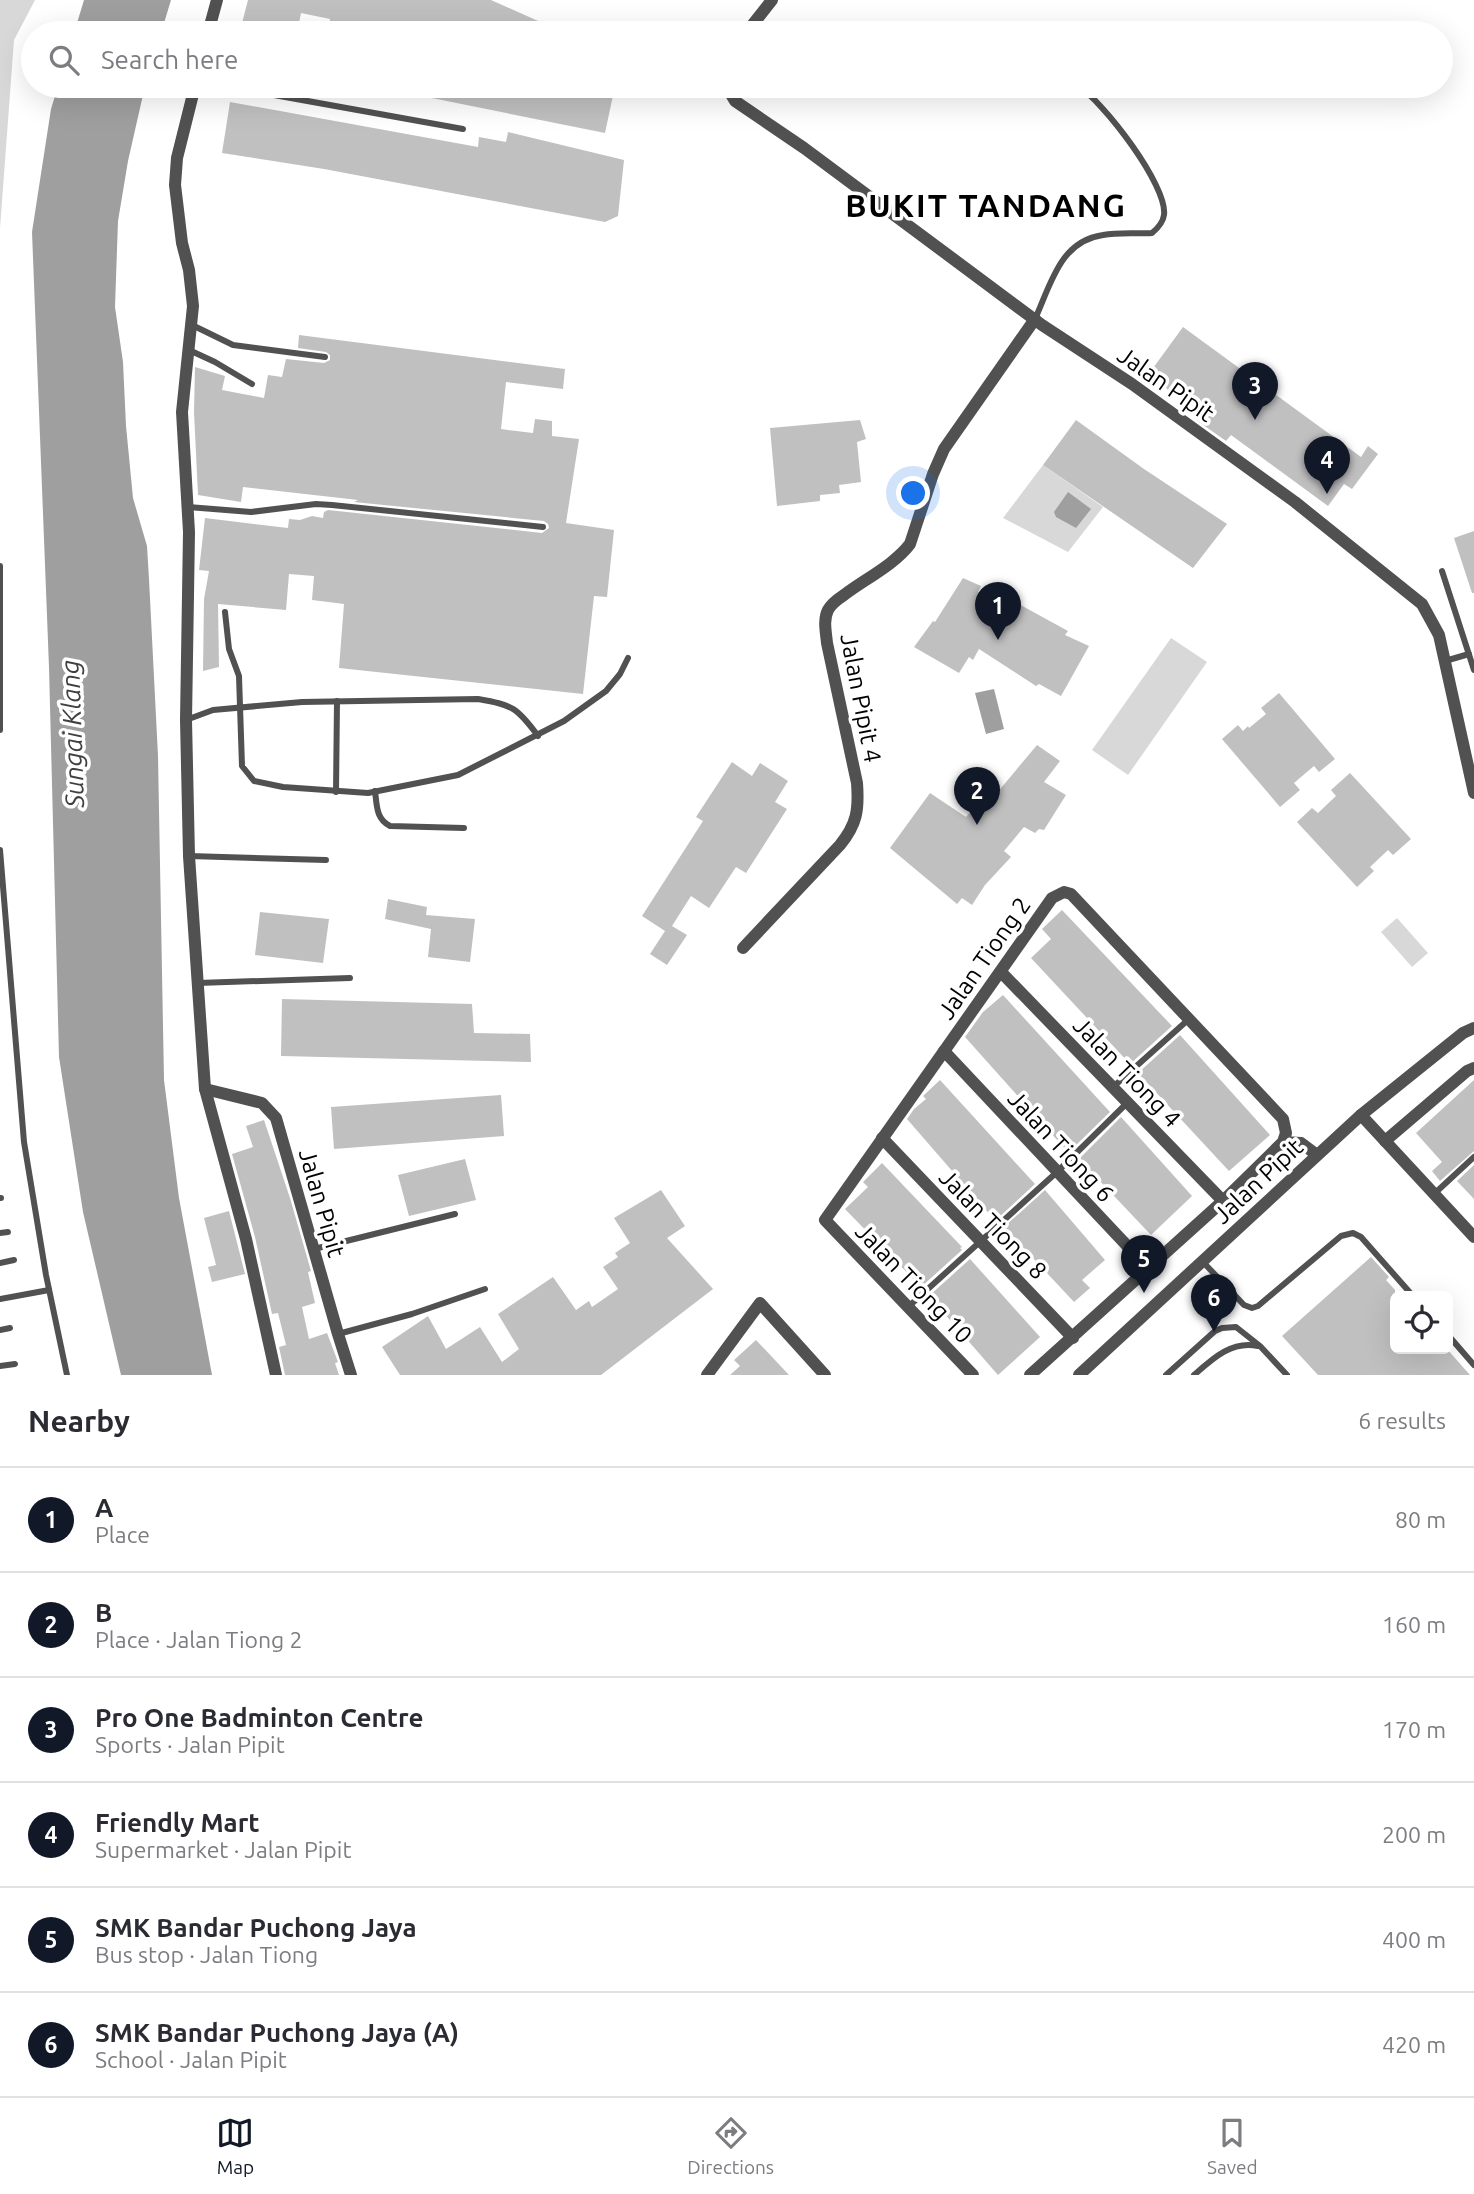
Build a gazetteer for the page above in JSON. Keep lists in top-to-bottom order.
{
  "streets": {
    "street": [
      "Jalan Pipit",
      "Jalan Pipit 4",
      "Jalan Tiong 2",
      "Jalan Tiong 4",
      "Jalan Tiong 6",
      "Jalan Tiong 8",
      "Jalan Tiong 10"
    ]
  },
  "crossings": [
    ["Jalan Pipit", "Jalan Pipit 4"],
    ["Jalan Tiong 2", "Jalan Tiong 4"],
    ["Jalan Tiong 2", "Jalan Tiong 6"],
    ["Jalan Tiong 2", "Jalan Tiong 8"],
    ["Jalan Tiong 2", "Jalan Tiong 10"]
  ],
  "districts": ["BUKIT TANDANG"],
  "water": ["Sungai Klang"],
  "page": {
    "search": "Search here",
    "pins": [
      "3",
      "4",
      "1",
      "2",
      "5",
      "6"
    ],
    "heading": ["Nearby", "6 results"],
    "list": [
      {
        "mark": "1",
        "name": "A",
        "note": "Place",
        "value": "80 m"
      },
      {
        "mark": "2",
        "name": "B",
        "note": "Place · Jalan Tiong 2",
        "value": "160 m"
      },
      {
        "mark": "3",
        "name": "Pro One Badminton Centre",
        "note": "Sports · Jalan Pipit",
        "value": "170 m"
      },
      {
        "mark": "4",
        "name": "Friendly Mart",
        "note": "Supermarket · Jalan Pipit",
        "value": "200 m"
      },
      {
        "mark": "5",
        "name": "SMK Bandar Puchong Jaya",
        "note": "Bus stop · Jalan Tiong",
        "value": "400 m"
      },
      {
        "mark": "6",
        "name": "SMK Bandar Puchong Jaya (A)",
        "note": "School · Jalan Pipit",
        "value": "420 m"
      }
    ],
    "nav": ["Map", "Directions", "Saved"]
  }
}
